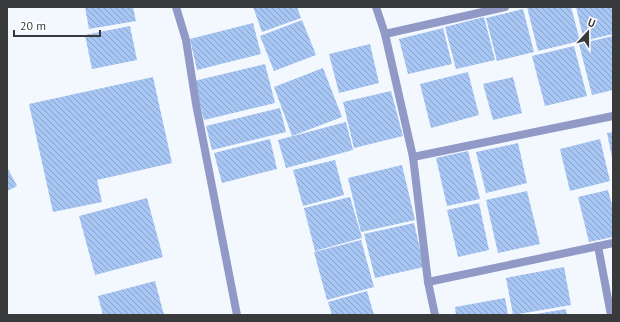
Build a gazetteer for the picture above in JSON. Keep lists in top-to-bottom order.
{
  "scale_bar": "20 m",
  "north": "top"
}
